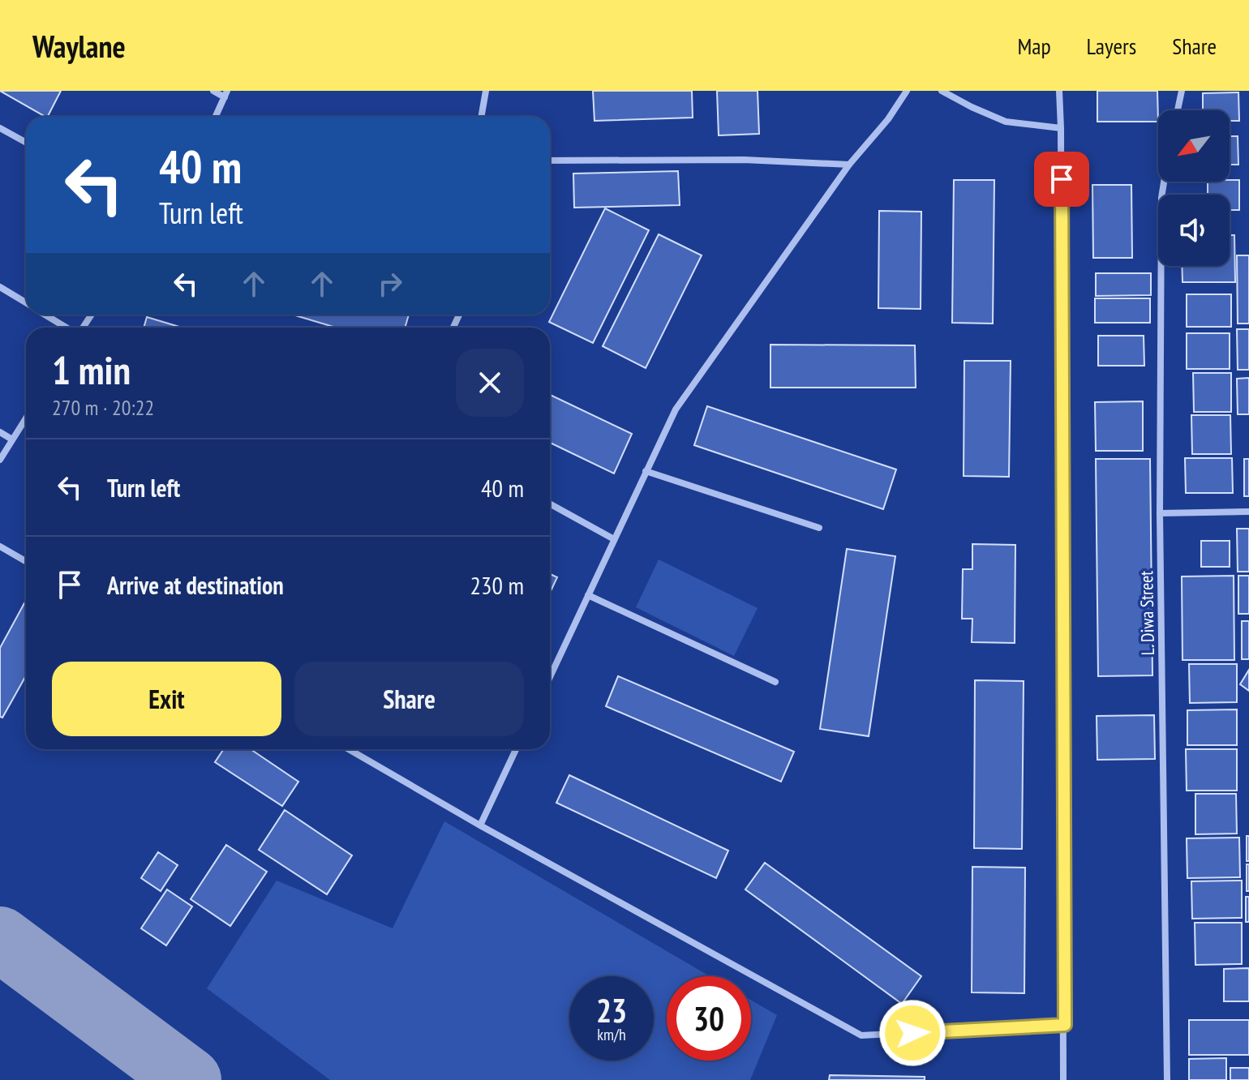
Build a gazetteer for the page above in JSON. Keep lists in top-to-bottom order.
{
  "streets": {
    "street": ["L. Diwa Street"]
  },
  "north": "bottom left",
  "page": {
    "header": "Waylane",
    "nav": ["Map", "Layers", "Share"],
    "turn": ["40 m", "Turn left"],
    "heading": ["1 min", "270 m · 20:22"],
    "list": [
      {
        "name": "Turn left",
        "value": "40 m"
      },
      {
        "name": "Arrive at destination",
        "value": "230 m"
      }
    ],
    "buttons": ["Exit", "Share"],
    "speed": "23 km/h",
    "limit": "30"
  }
}
